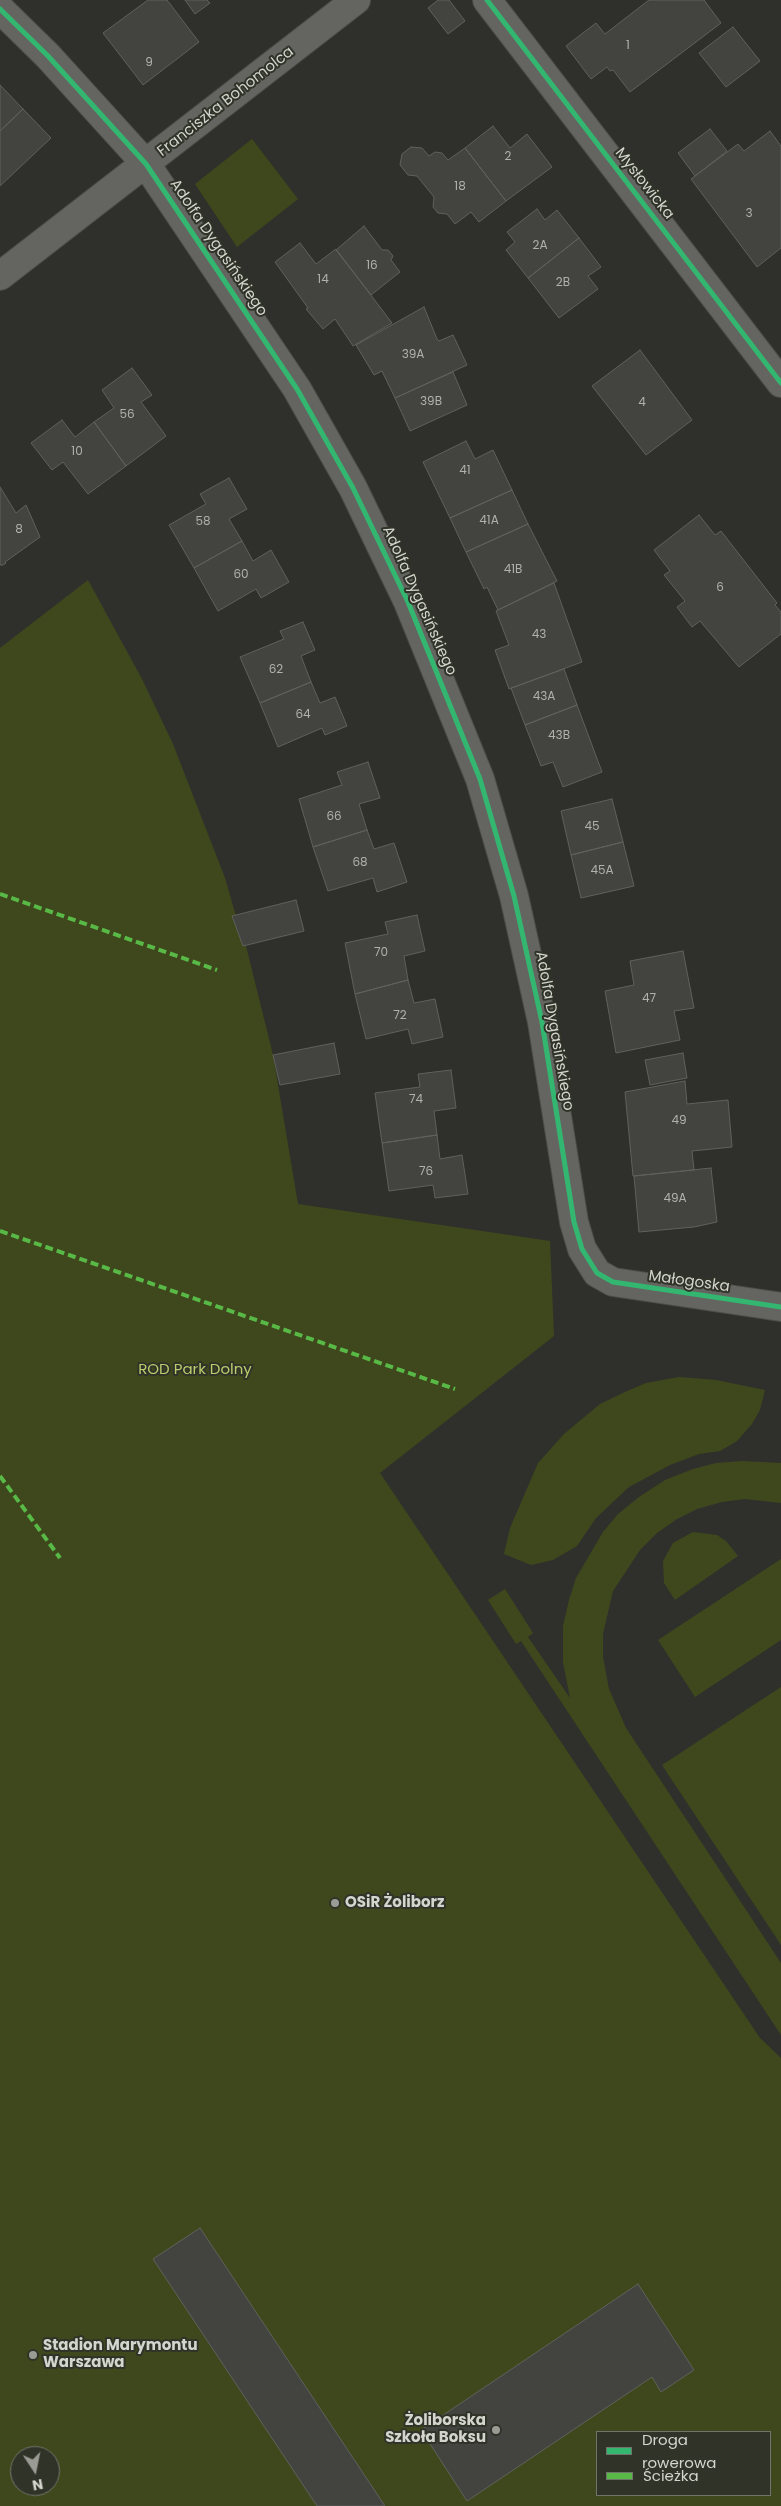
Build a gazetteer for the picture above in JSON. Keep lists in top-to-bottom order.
{
  "streets": {
    "street": [
      "Franciszka Bohomolca",
      "Mysłowicka",
      "Adolfa Dygasińskiego",
      "Małogoska"
    ]
  },
  "crossings": [
    ["Franciszka Bohomolca", "Adolfa Dygasińskiego"],
    ["Adolfa Dygasińskiego", "Małogoska"]
  ],
  "parks": ["ROD Park Dolny"],
  "places": ["OSiR Żoliborz", "Stadion Marymontu Warszawa", "Żoliborska Szkoła Boksu"],
  "house_numbers": [
    "1",
    "9",
    "2",
    "18",
    "3",
    "2A",
    "16",
    "14",
    "2B",
    "39A",
    "39B",
    "4",
    "56",
    "10",
    "41",
    "41A",
    "58",
    "8",
    "41B",
    "60",
    "6",
    "43",
    "62",
    "43A",
    "64",
    "43B",
    "66",
    "45",
    "68",
    "45A",
    "70",
    "47",
    "72",
    "74",
    "49",
    "76",
    "49A"
  ],
  "legend": ["Droga rowerowa", "Ścieżka"],
  "north": "bottom"
}
